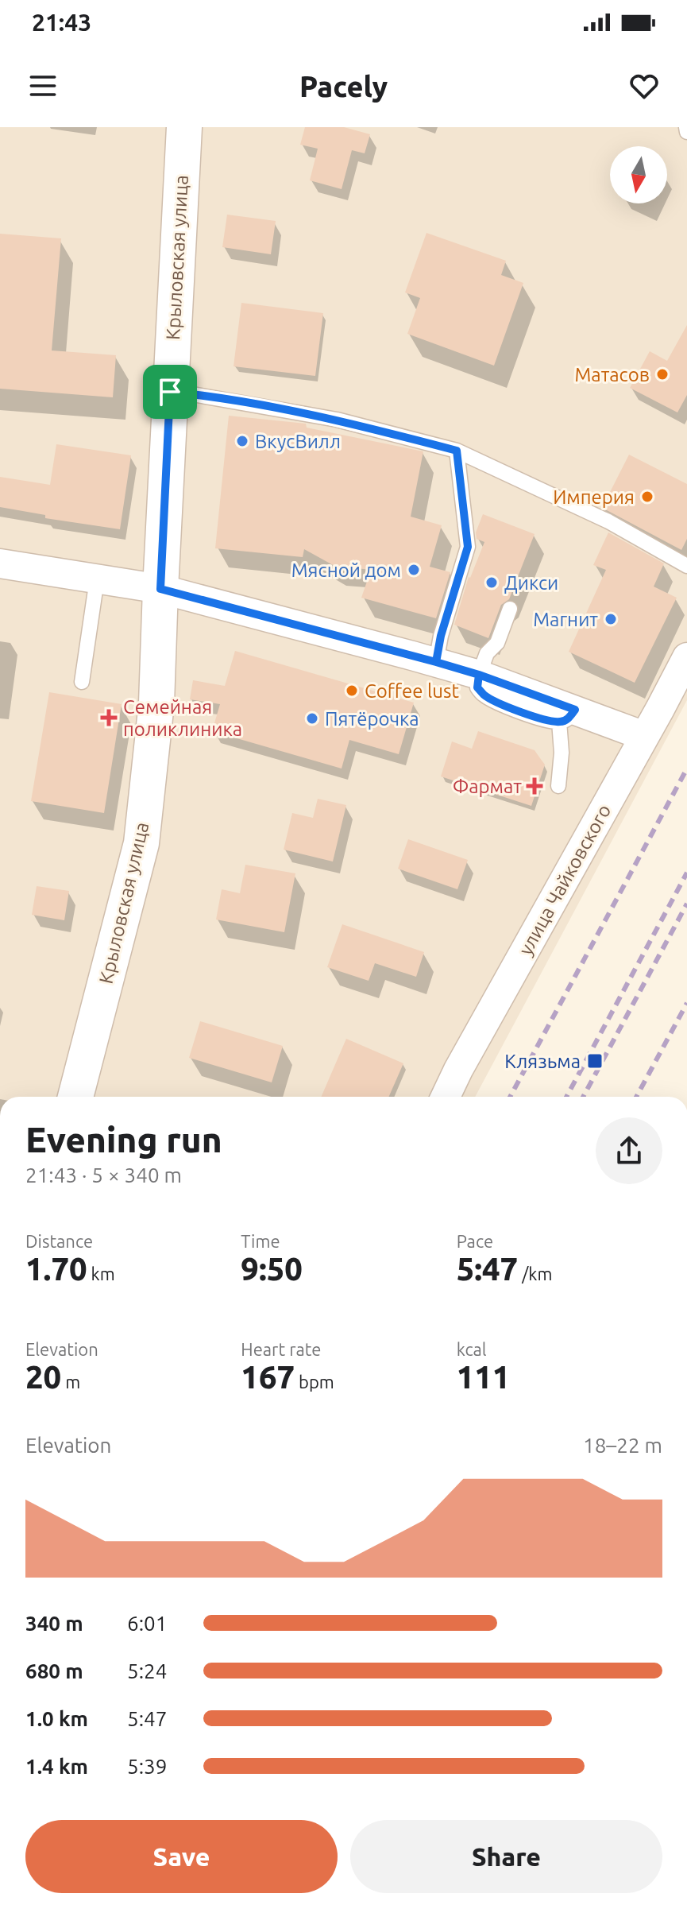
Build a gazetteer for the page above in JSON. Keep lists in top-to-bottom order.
{
  "streets": {
    "street": ["Крыловская улица", "улица Чайковского"]
  },
  "places": {
    "other": [
      "Матасов",
      "ВкусВилл",
      "Империя",
      "Мясной дом",
      "Дикси",
      "Магнит",
      "Coffee lust",
      "Пятёрочка"
    ],
    "health": ["Семейная поликлиника", "Фармат"],
    "transit": ["Клязьма"]
  },
  "north": "bottom",
  "page": {
    "status": "21:43",
    "header": "Pacely",
    "heading": ["Evening run", "21:43 · 5 × 340 m"],
    "stats": [
      ["Distance", "1.70 km"],
      ["Time", "9:50"],
      ["Pace", "5:47 /km"],
      ["Elevation", "20 m"],
      ["Heart rate", "167 bpm"],
      ["kcal", "111"]
    ],
    "chart": ["Elevation", "18–22 m"],
    "list": [
      {
        "name": "340 m",
        "note": "6:01"
      },
      {
        "name": "680 m",
        "note": "5:24"
      },
      {
        "name": "1.0 km",
        "note": "5:47"
      },
      {
        "name": "1.4 km",
        "note": "5:39"
      }
    ],
    "buttons": ["Save", "Share"]
  }
}
